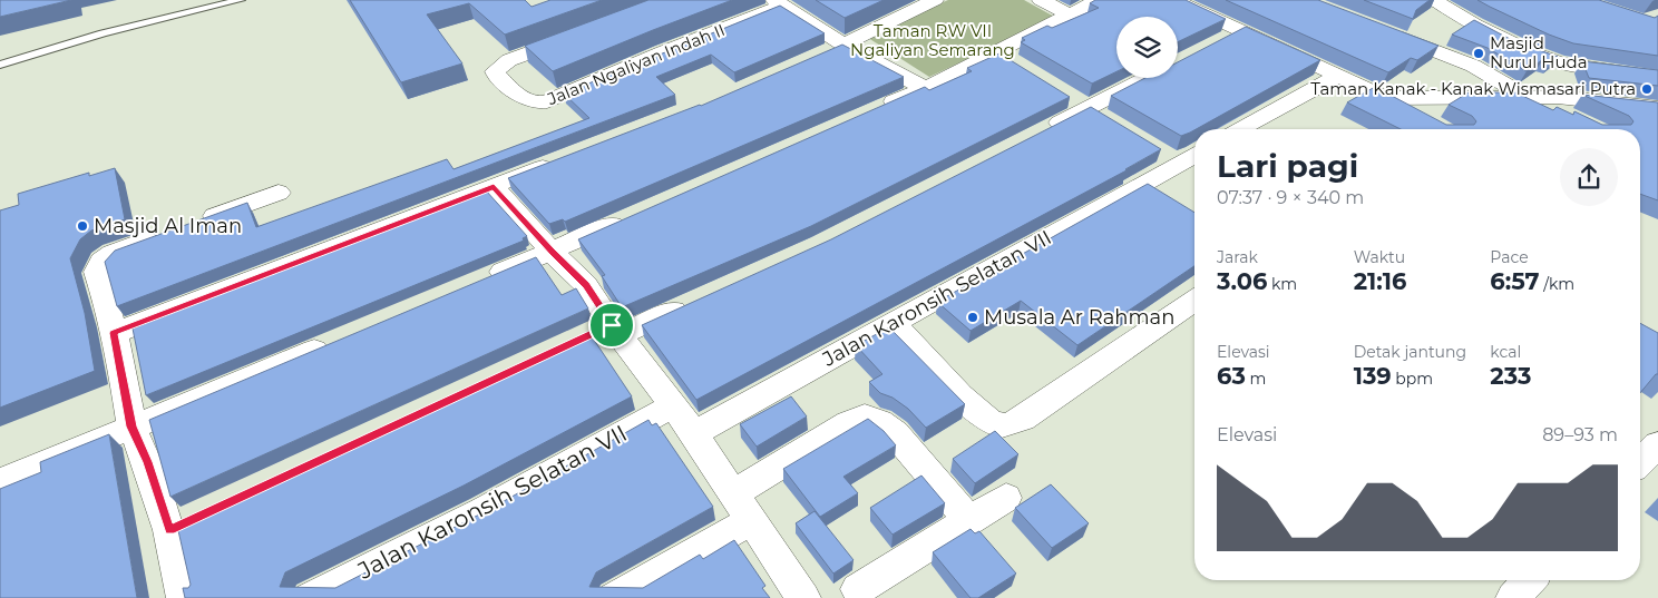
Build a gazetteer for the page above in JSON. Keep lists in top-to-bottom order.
{
  "streets": {
    "street": ["Jalan Ngaliyan Indah II", "Jalan Karonsih Selatan VII"]
  },
  "parks": ["Taman RW VII Ngaliyan Semarang"],
  "places": [
    "Masjid Nurul Huda",
    "Taman Kanak - Kanak Wismasari Putra",
    "Masjid Al Iman",
    "Musala Ar Rahman"
  ],
  "page": {
    "heading": ["Lari pagi", "07:37 · 9 × 340 m"],
    "stats": [
      ["Jarak", "3.06 km"],
      ["Waktu", "21:16"],
      ["Pace", "6:57 /km"],
      ["Elevasi", "63 m"],
      ["Detak jantung", "139 bpm"],
      ["kcal", "233"]
    ],
    "chart": ["Elevasi", "89–93 m"]
  }
}
